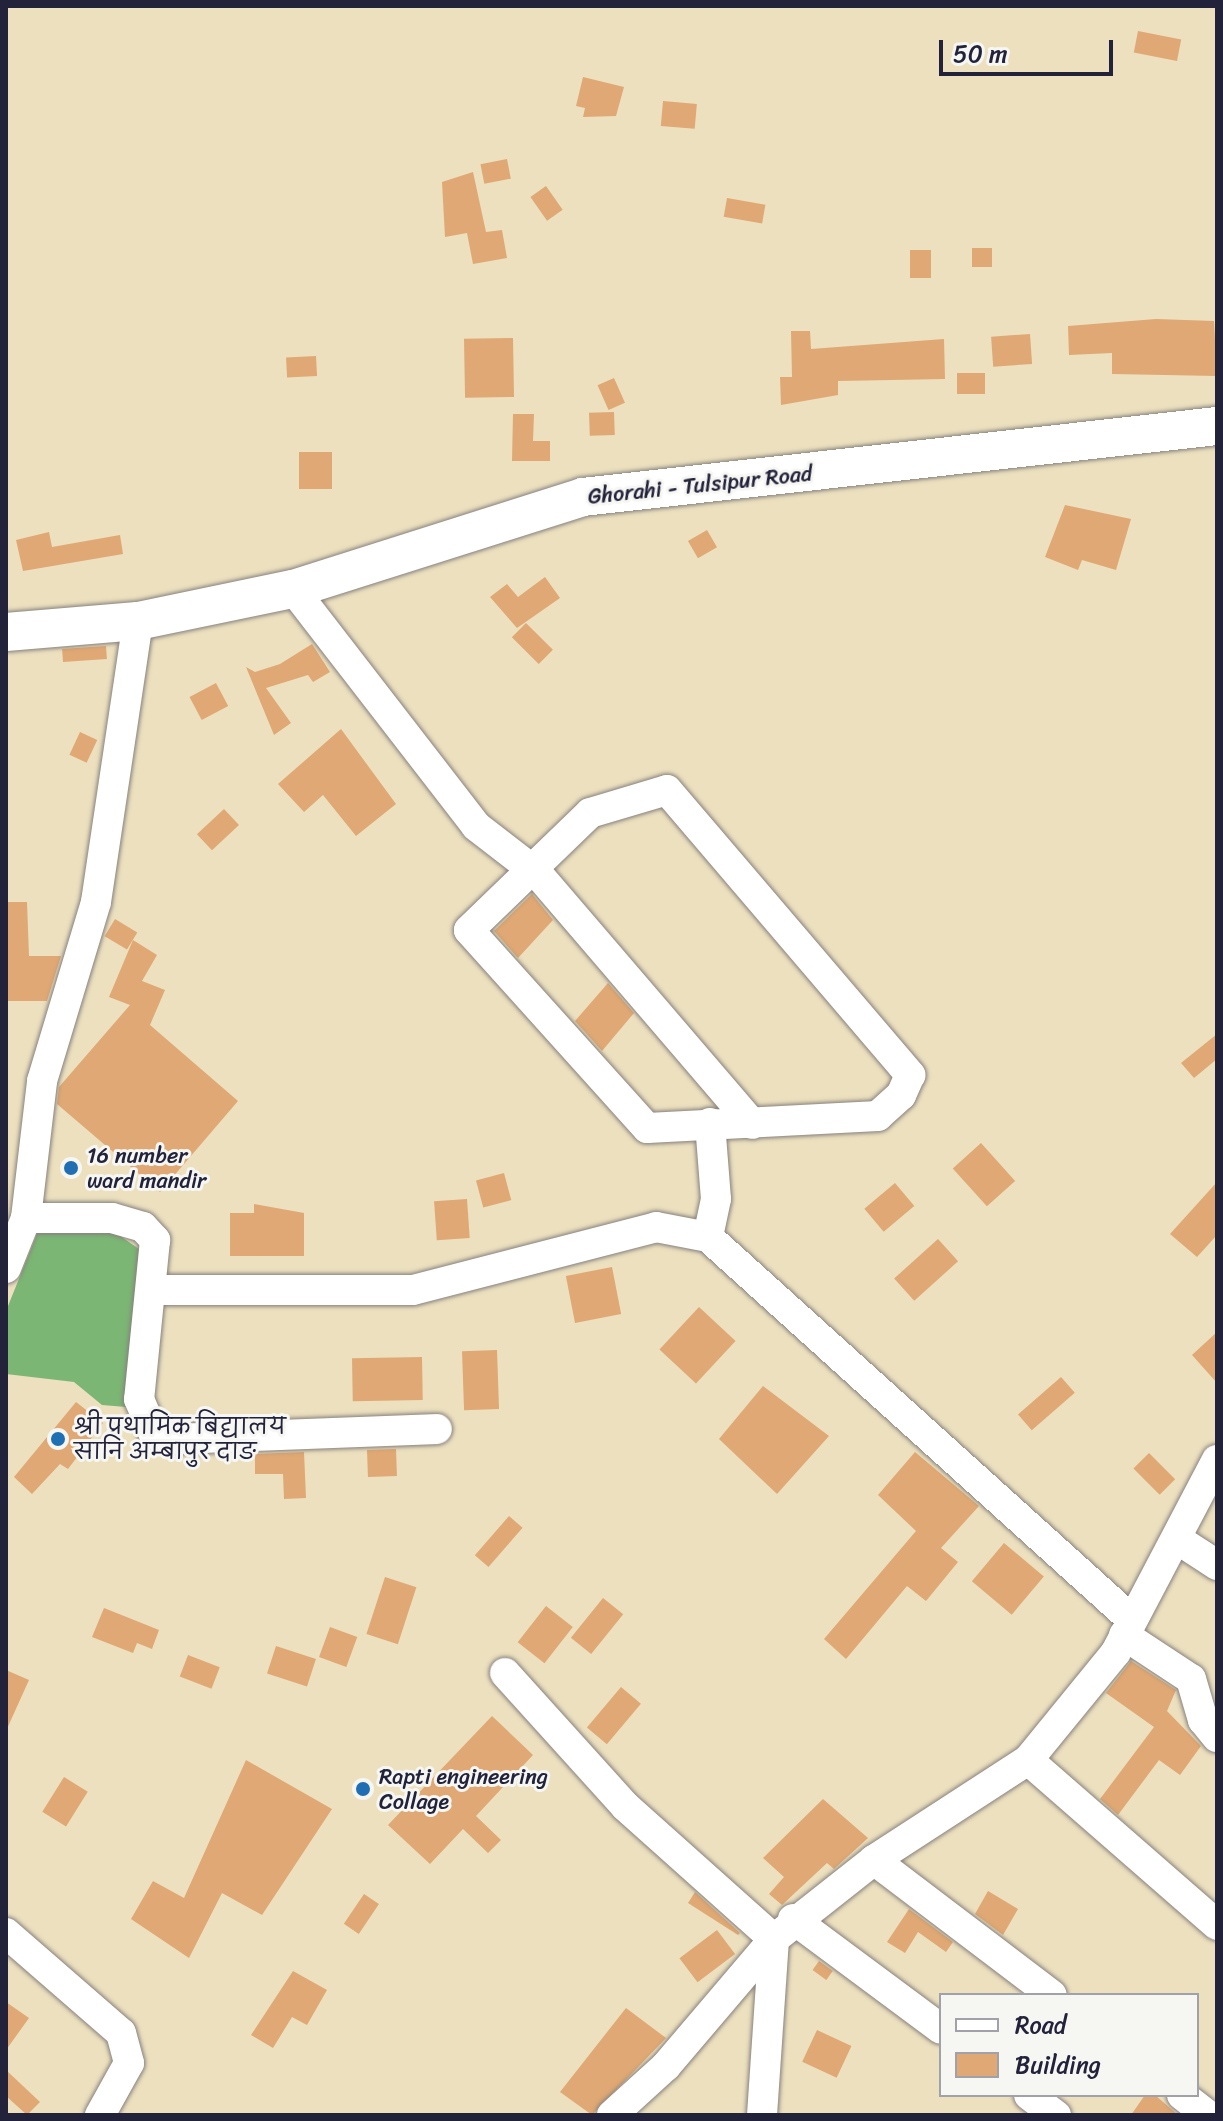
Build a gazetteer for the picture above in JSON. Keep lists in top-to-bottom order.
{
  "streets": {
    "main road": ["Ghorahi - Tulsipur Road"]
  },
  "places": ["16 number ward mandir", "श्री प्रथामिक बिद्यालय सानि अम्बापुर दाङ", "Rapti engineering Collage"],
  "legend": ["Road", "Building"],
  "scale_bar": "50 m"
}
